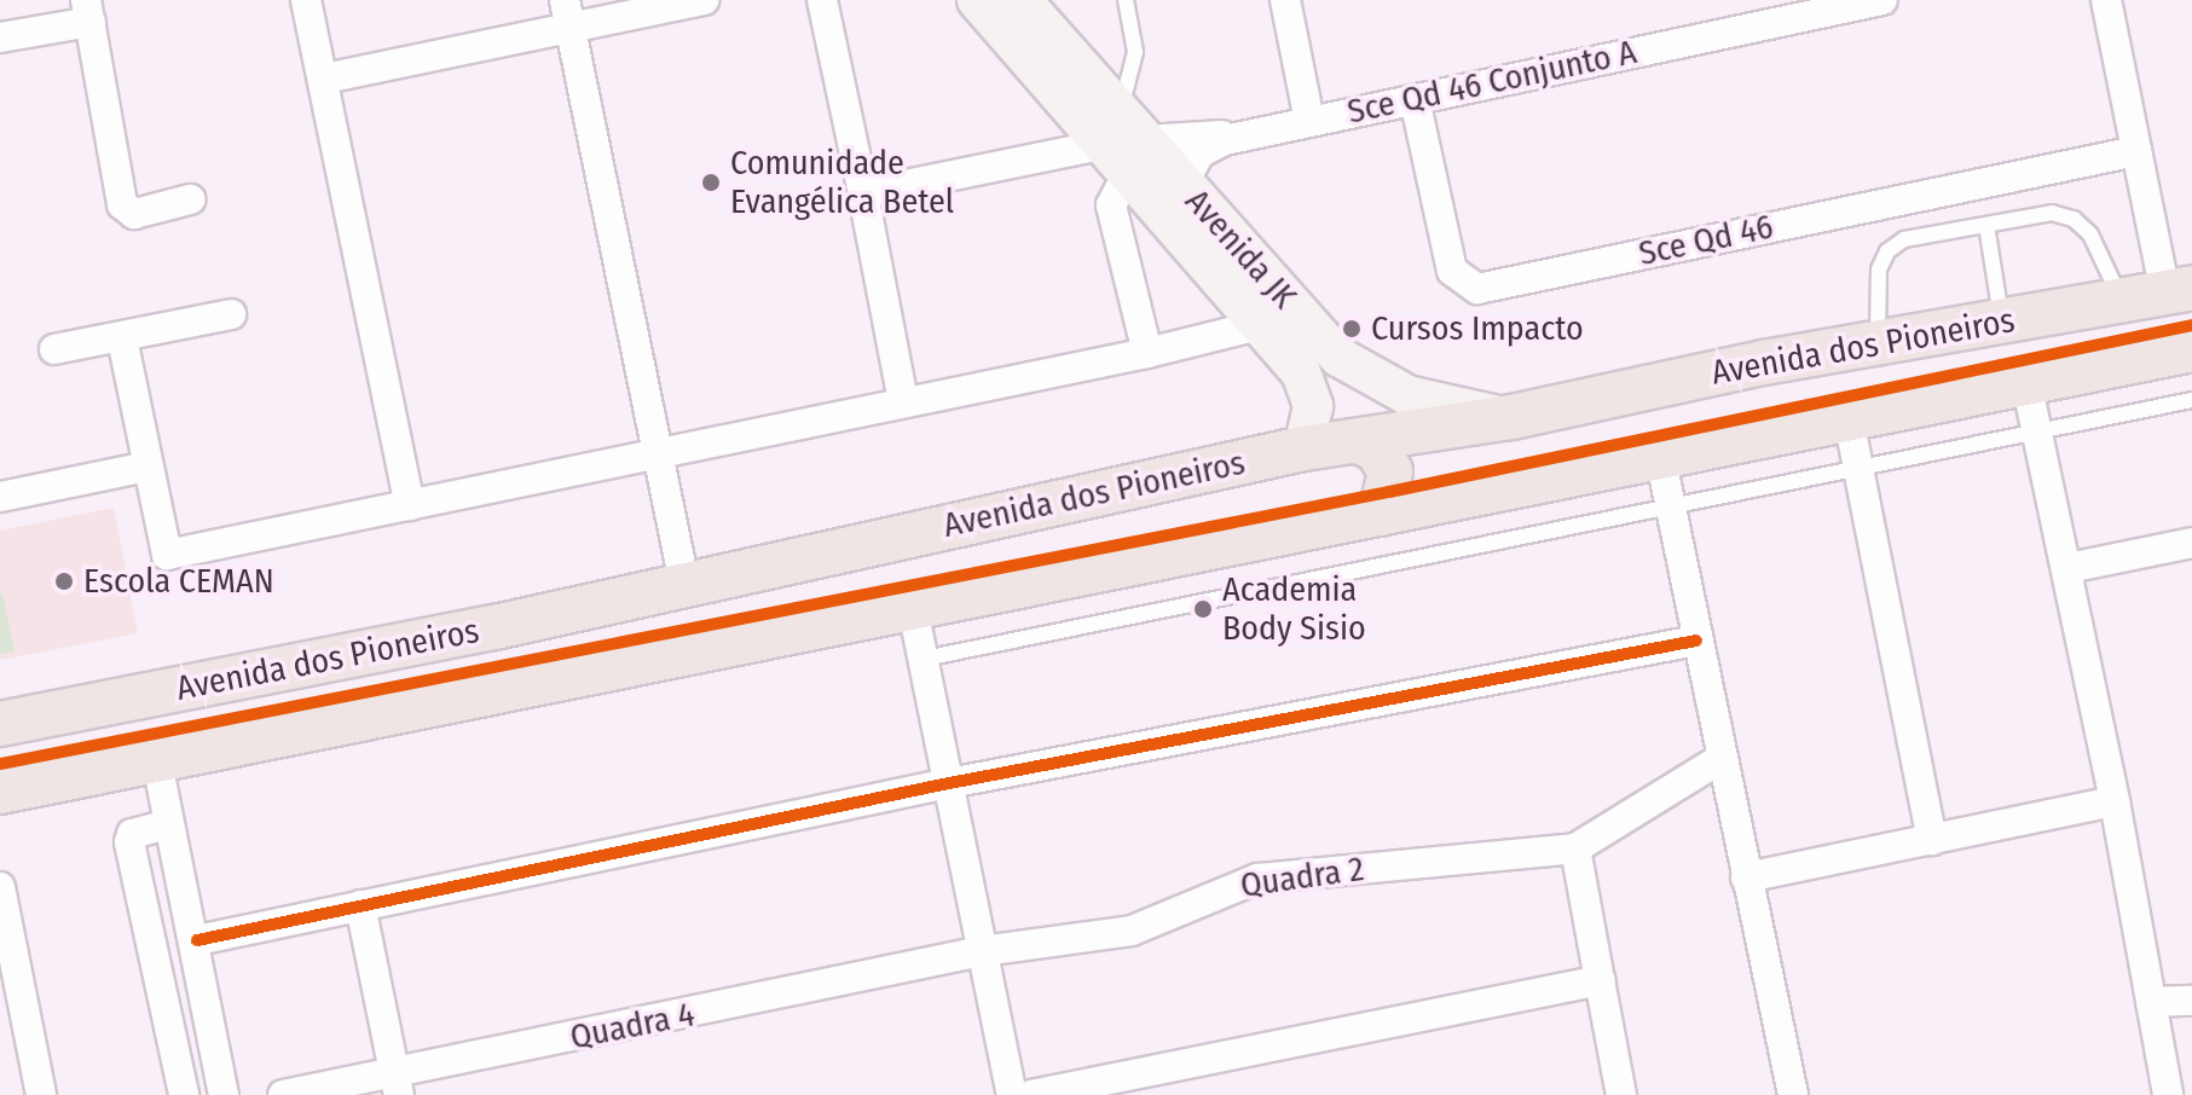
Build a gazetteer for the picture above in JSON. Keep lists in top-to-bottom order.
{
  "streets": {
    "main road": ["Avenida JK", "Avenida dos Pioneiros"],
    "street": [
      "Sce Qd 46 Conjunto A",
      "Sce Qd 46",
      "Quadra 2",
      "Quadra 4"
    ]
  },
  "crossings": [
    ["Sce Qd 46 Conjunto A", "Sce Qd 46"],
    ["Sce Qd 46 Conjunto A", "Avenida JK"],
    ["Avenida JK", "Avenida dos Pioneiros"],
    ["Quadra 2", "Quadra 4"]
  ],
  "places": [
    "Comunidade Evangélica Betel",
    "Cursos Impacto",
    "Escola CEMAN",
    "Academia Body Sisio"
  ]
}
